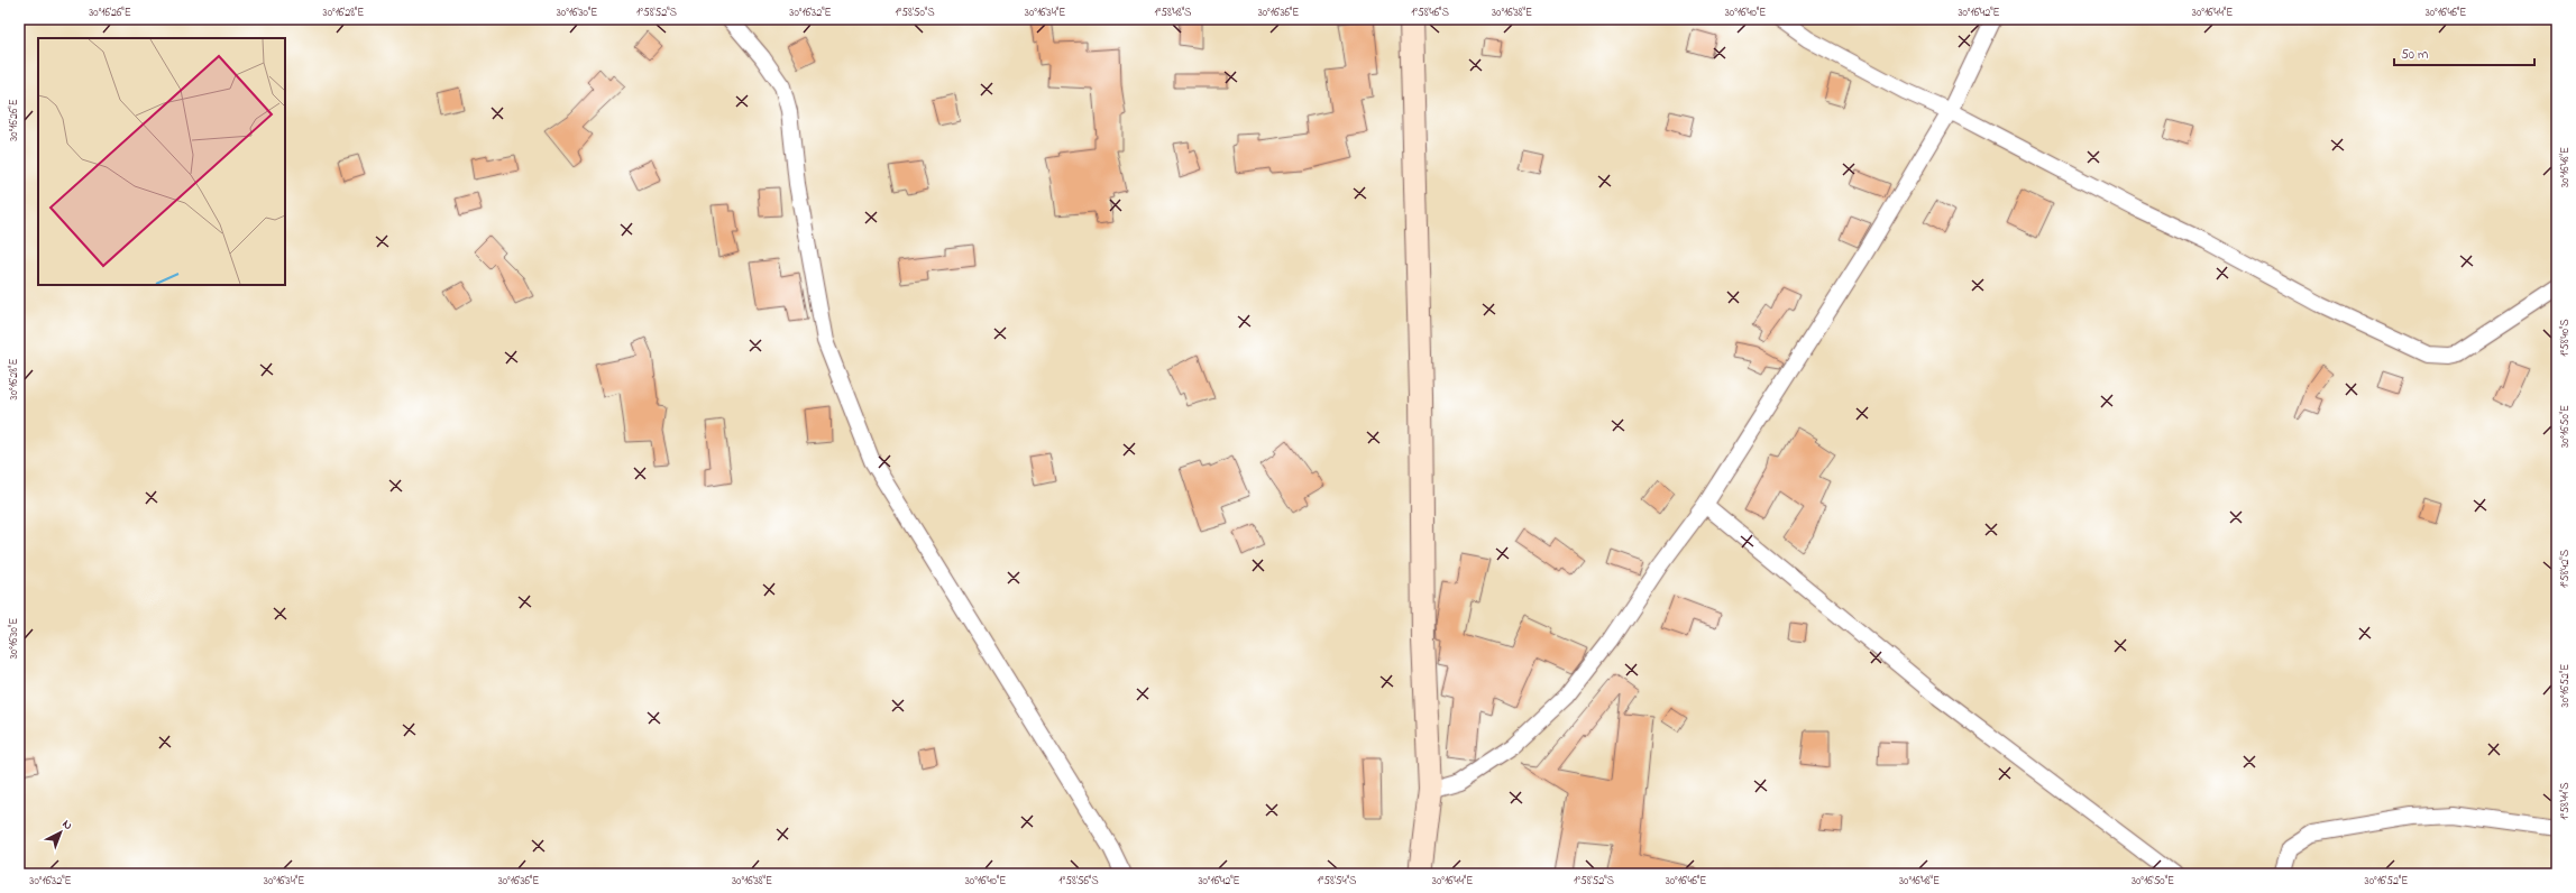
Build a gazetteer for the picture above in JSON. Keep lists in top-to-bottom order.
{
  "scale_bar": "50 m",
  "north": "top right",
  "coordinates": [
    "30°16'26\"E",
    "30°16'28\"E",
    "30°16'30\"E",
    "1°58'52\"S",
    "30°16'32\"E",
    "1°58'50\"S",
    "30°16'34\"E",
    "1°58'48\"S",
    "30°16'36\"E",
    "1°58'46\"S",
    "30°16'38\"E",
    "30°16'40\"E",
    "30°16'42\"E",
    "30°16'44\"E",
    "30°16'46\"E",
    "30°16'48\"E",
    "1°58'40\"S",
    "30°16'50\"E",
    "1°58'42\"S",
    "30°16'52\"E",
    "1°58'44\"S",
    "1°58'56\"S",
    "1°58'54\"S"
  ]
}
